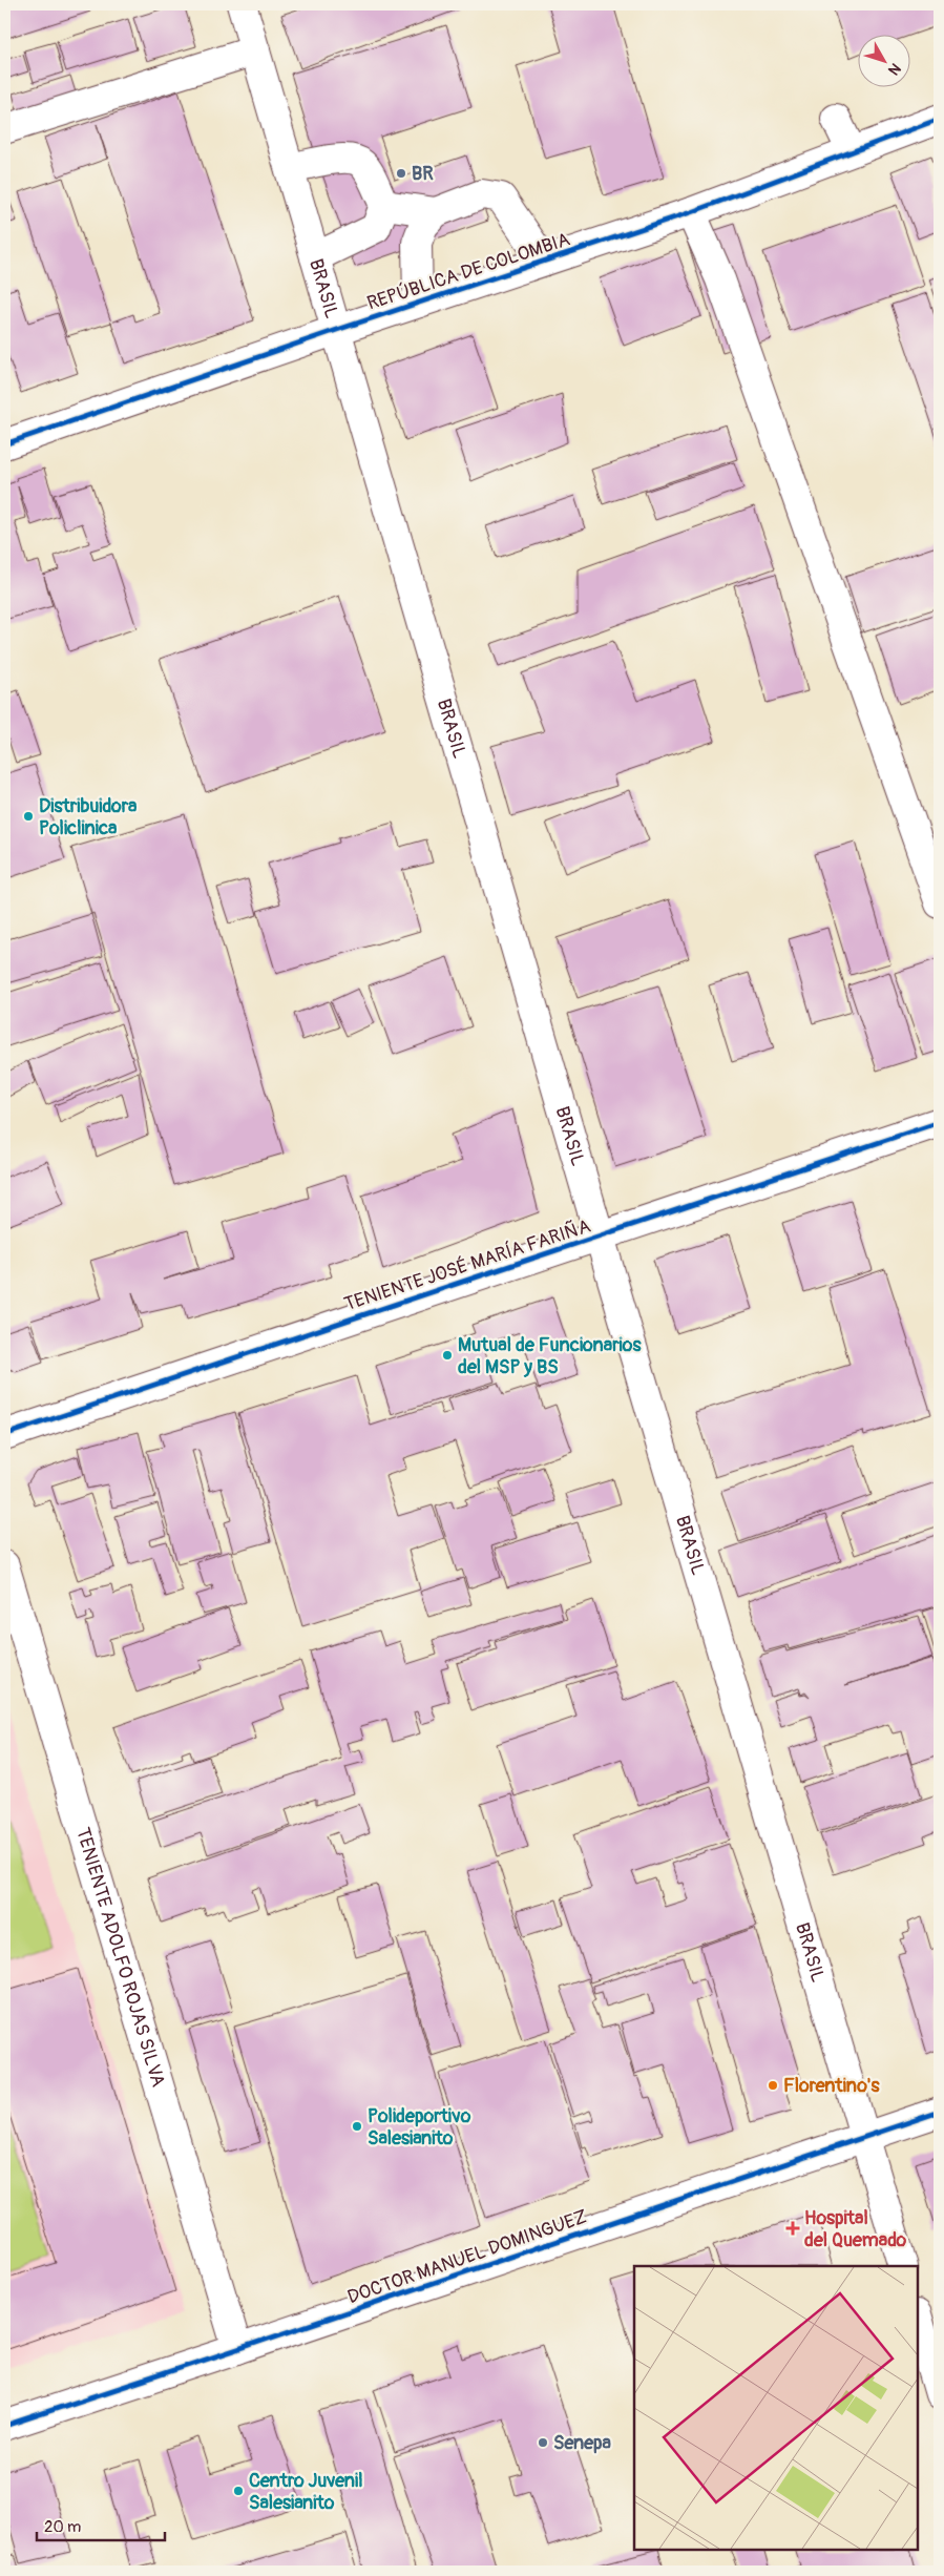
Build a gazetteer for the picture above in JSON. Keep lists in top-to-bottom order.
{
  "streets": {
    "street": [
      "REPÚBLICA DE COLOMBIA",
      "BRASIL",
      "TENIENTE JOSÉ MARÍA FARIÑA",
      "TENIENTE ADOLFO ROJAS SILVA",
      "DOCTOR MANUEL DOMINGUEZ"
    ]
  },
  "crossings": [
    ["REPÚBLICA DE COLOMBIA", "BRASIL"],
    ["BRASIL", "TENIENTE JOSÉ MARÍA FARIÑA"],
    ["BRASIL", "DOCTOR MANUEL DOMINGUEZ"],
    ["TENIENTE ADOLFO ROJAS SILVA", "DOCTOR MANUEL DOMINGUEZ"]
  ],
  "places": {
    "other": [
      "BR",
      "Distribuidora Policlinica",
      "Mutual de Funcionarios del MSP y BS",
      "Florentino's",
      "Polideportivo Salesianito",
      "Senepa",
      "Centro Juvenil Salesianito"
    ],
    "health": ["Hospital del Quemado"]
  },
  "scale_bar": "20 m",
  "north": "bottom right"
}
